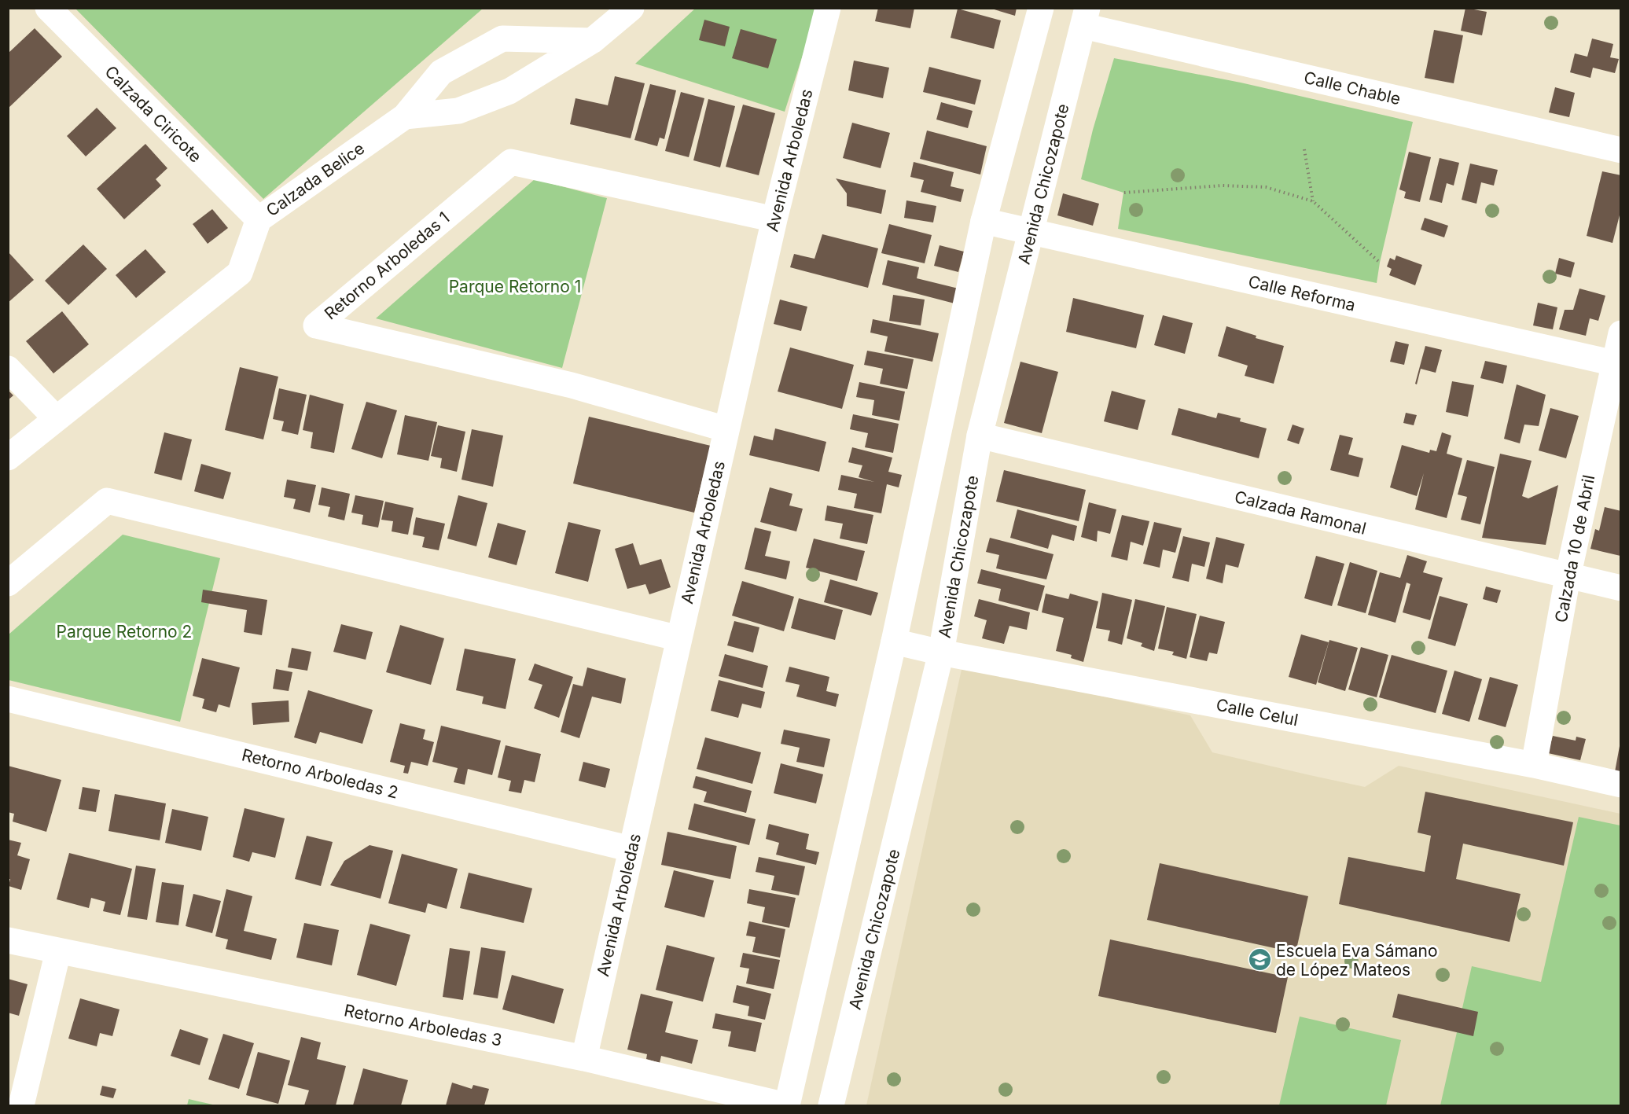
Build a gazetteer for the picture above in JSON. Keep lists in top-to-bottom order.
{
  "streets": {
    "street": [
      "Calle Chable",
      "Calzada Ciricote",
      "Avenida Arboledas",
      "Calzada Belice",
      "Avenida Chicozapote",
      "Retorno Arboledas 1",
      "Calle Reforma",
      "Calzada Ramonal",
      "Calzada 10 de Abril",
      "Calle Celul",
      "Retorno Arboledas 2",
      "Retorno Arboledas 3"
    ]
  },
  "crossings": [
    ["Calle Chable", "Avenida Chicozapote"],
    ["Calzada Ciricote", "Calzada Belice"],
    ["Avenida Arboledas", "Retorno Arboledas 1"],
    ["Avenida Arboledas", "Retorno Arboledas 2"],
    ["Avenida Arboledas", "Retorno Arboledas 3"],
    ["Avenida Chicozapote", "Calle Reforma"],
    ["Avenida Chicozapote", "Calzada Ramonal"],
    ["Avenida Chicozapote", "Calle Celul"],
    ["Calle Reforma", "Calzada 10 de Abril"],
    ["Calzada Ramonal", "Calzada 10 de Abril"],
    ["Calzada 10 de Abril", "Calle Celul"]
  ],
  "parks": ["Parque Retorno 1", "Parque Retorno 2"],
  "places": {
    "school or university": ["Escuela Eva Sámano de López Mateos"]
  }
}
